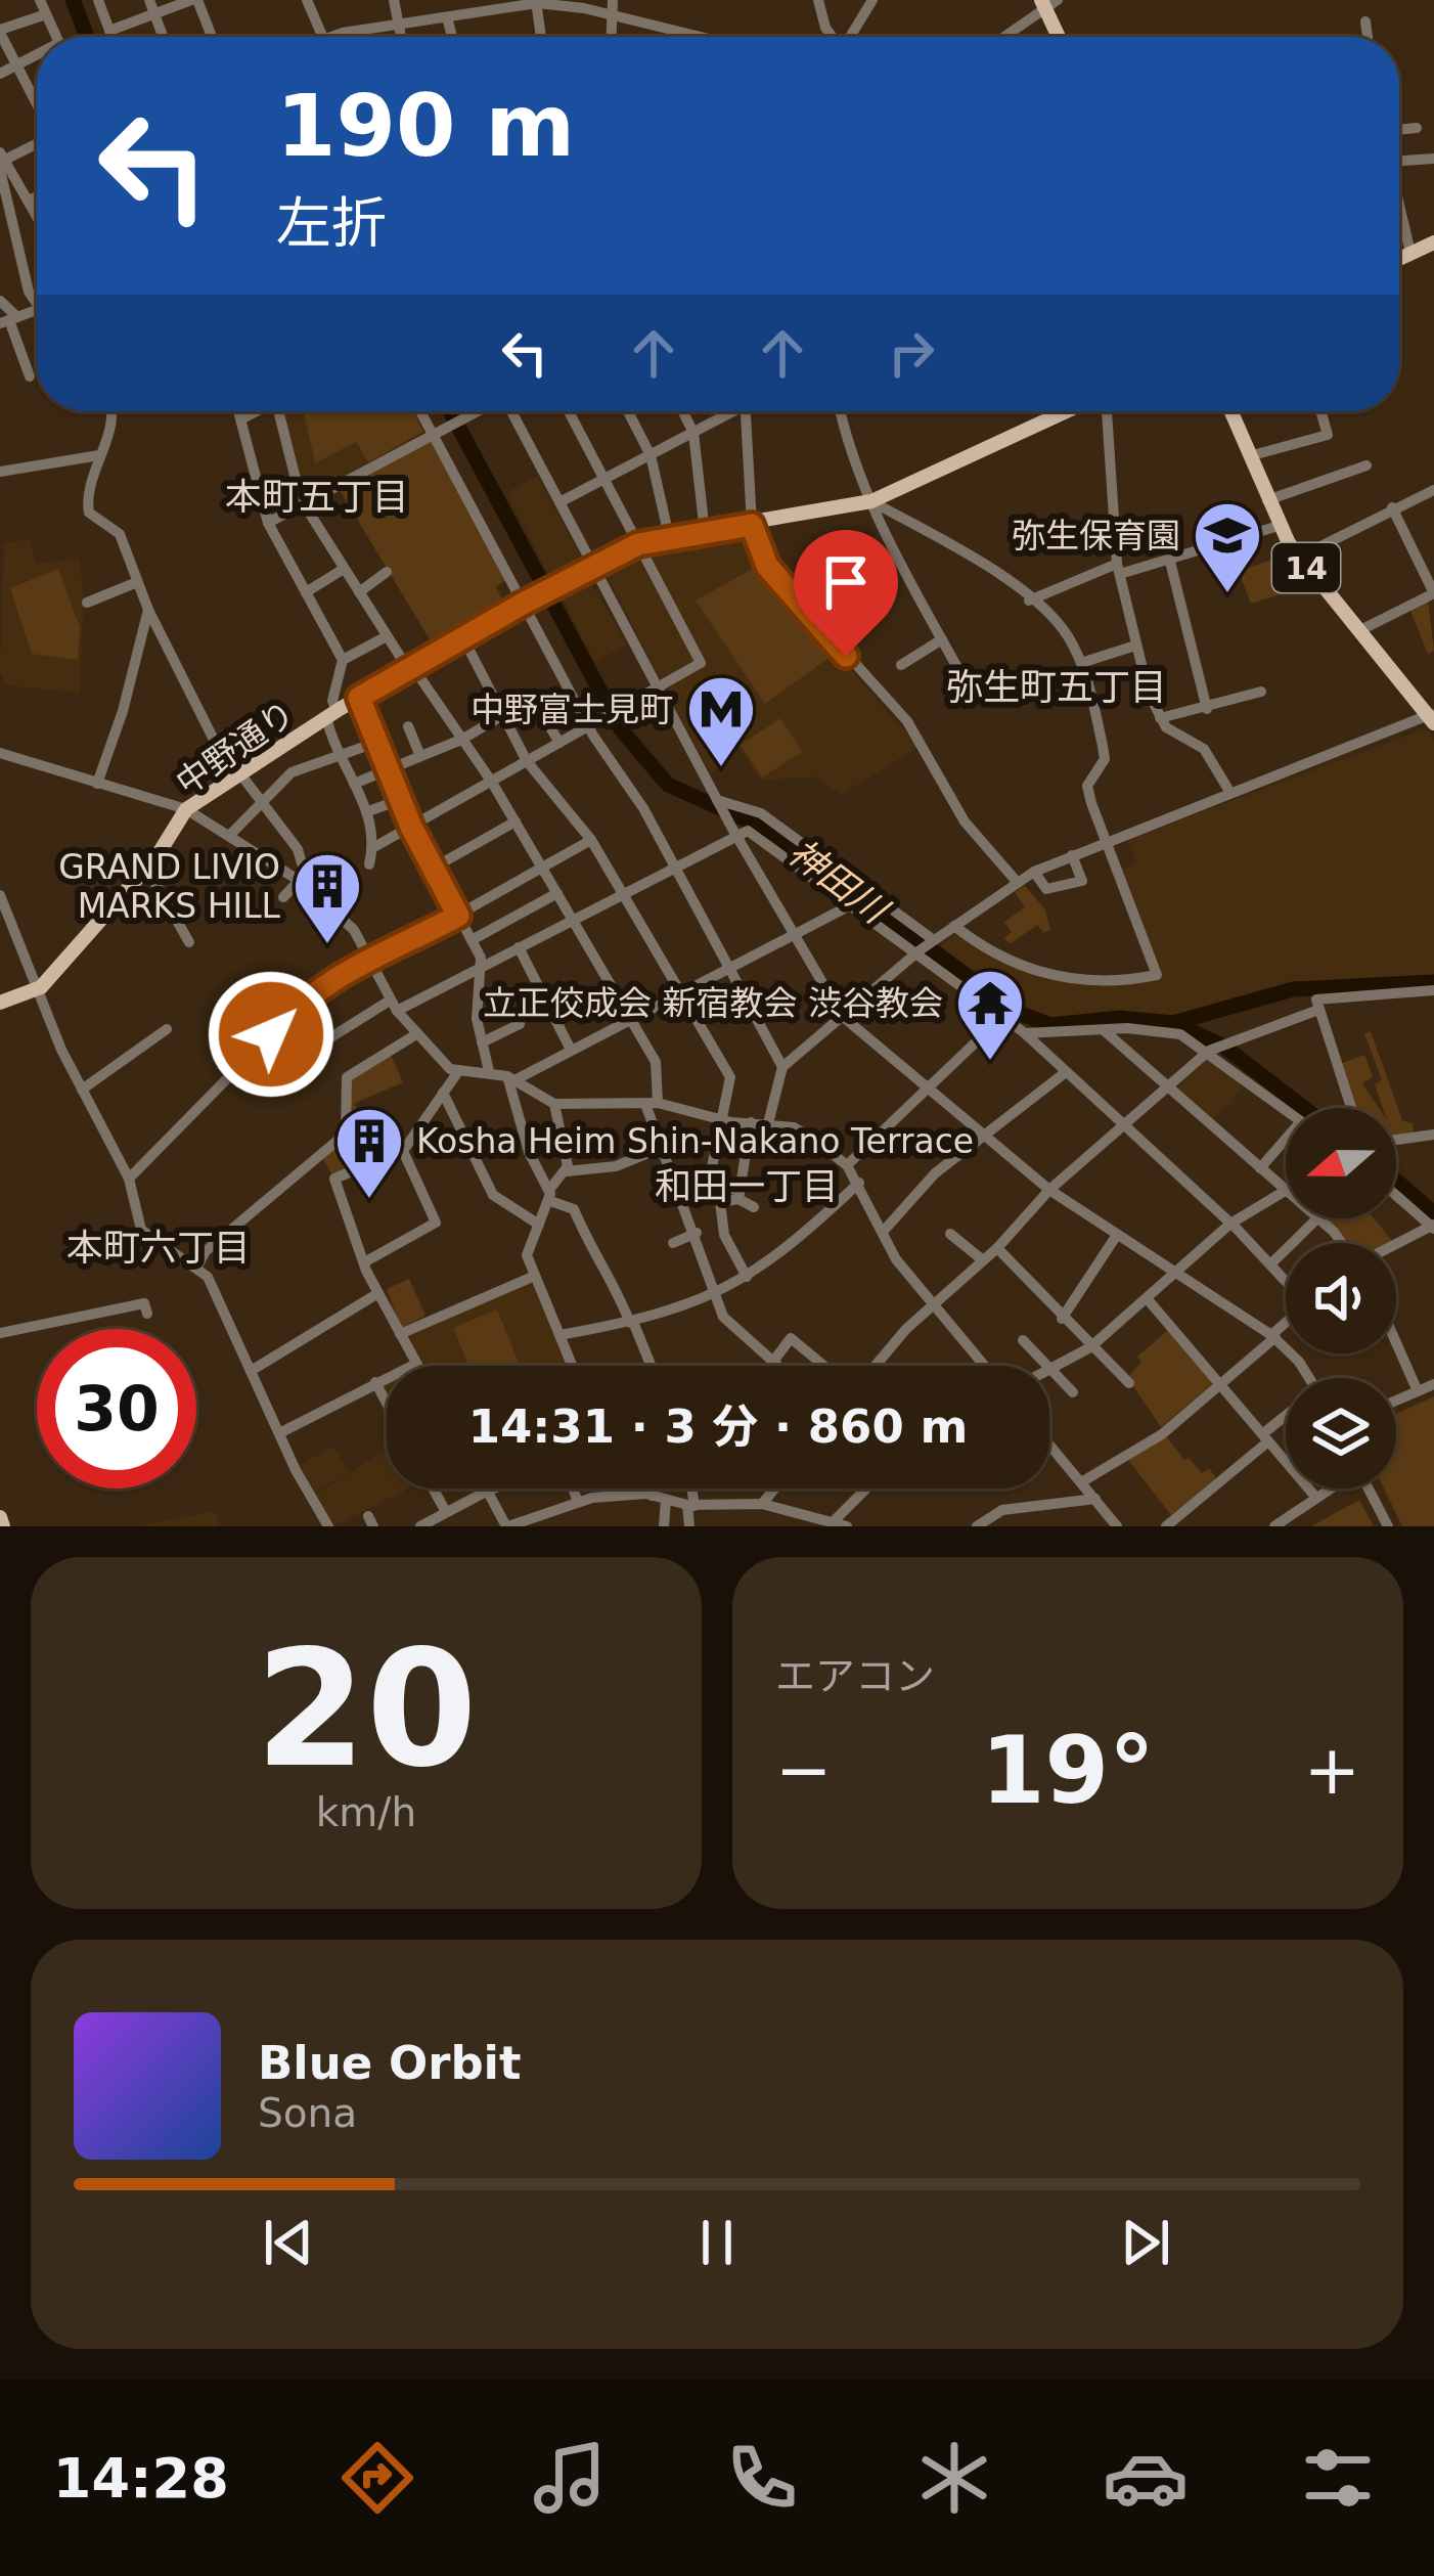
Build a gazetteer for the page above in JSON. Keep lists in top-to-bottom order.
{
  "streets": {
    "main road": ["14", "中野通り"]
  },
  "districts": [
    "本町五丁目",
    "弥生町五丁目",
    "和田一丁目",
    "本町六丁目"
  ],
  "water": ["神田川"],
  "places": {
    "school or university": ["弥生保育園"],
    "metro station": ["中野富士見町"],
    "building": ["GRAND LIVIO MARKS HILL", "Kosha Heim Shin-Nakano Terrace"],
    "temple": ["立正佼成会 新宿教会 渋谷教会"]
  },
  "north": "left",
  "page": {
    "turn": ["190 m", "左折"],
    "limit": "30",
    "trip": "14:31 · 3 分 · 860 m",
    "tile": [
      ["20", "km/h"],
      "エアコン"
    ],
    "heat": ["−", "19°", "+"],
    "song": ["Blue Orbit", "Sona"],
    "tabs": "14:28"
  }
}
